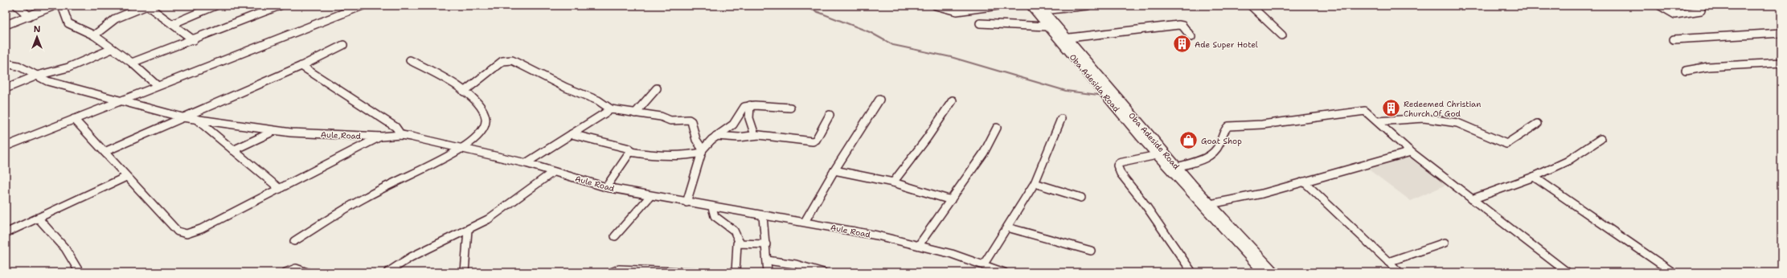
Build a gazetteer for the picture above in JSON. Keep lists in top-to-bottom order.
{
  "streets": {
    "main road": ["Oba Adesida Road", "Oba Adeside Road"],
    "street": ["Aule Road"]
  },
  "crossings": [
    ["Oba Adesida Road", "Oba Adeside Road"]
  ],
  "places": {
    "building": ["Ade Super Hotel", "Redeemed Christian Church Of God"],
    "shop": ["Goat Shop"]
  },
  "north": "top"
}
